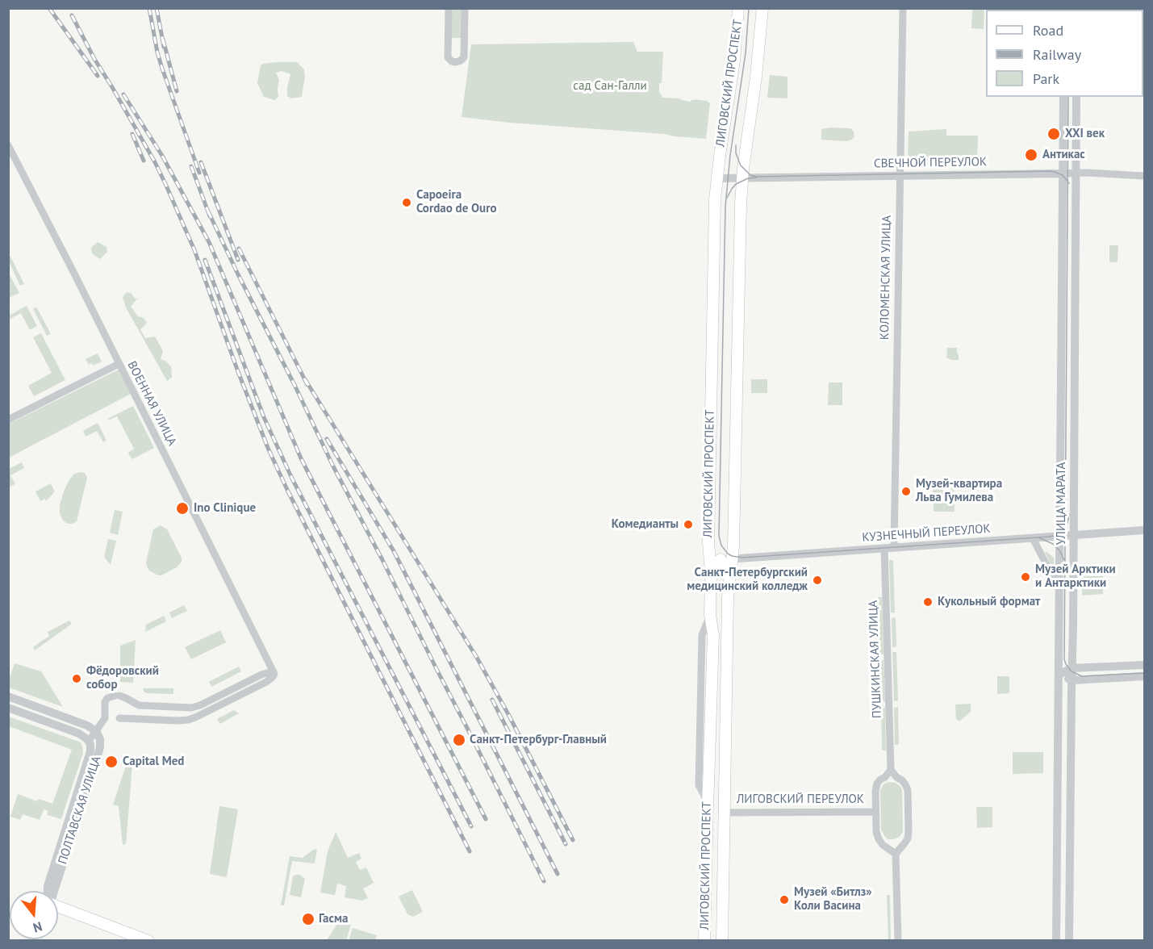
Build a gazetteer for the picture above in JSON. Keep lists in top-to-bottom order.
{
  "streets": {
    "main road": ["ЛИГОВСКИЙ ПРОСПЕКТ"],
    "street": [
      "СВЕЧНОЙ ПЕРЕУЛОК",
      "КОЛОМЕНСКАЯ УЛИЦА",
      "ВОЕННАЯ УЛИЦА",
      "УЛИЦА МАРАТА",
      "КУЗНЕЧНЫЙ ПЕРЕУЛОК",
      "ПУШКИНСКАЯ УЛИЦА",
      "ЛИГОВСКИЙ ПЕРЕУЛОК",
      "ПОЛТАВСКАЯ УЛИЦА"
    ]
  },
  "crossings": [
    ["ЛИГОВСКИЙ ПРОСПЕКТ", "СВЕЧНОЙ ПЕРЕУЛОК"],
    ["ЛИГОВСКИЙ ПРОСПЕКТ", "КУЗНЕЧНЫЙ ПЕРЕУЛОК"],
    ["ЛИГОВСКИЙ ПРОСПЕКТ", "ЛИГОВСКИЙ ПЕРЕУЛОК"],
    ["СВЕЧНОЙ ПЕРЕУЛОК", "КОЛОМЕНСКАЯ УЛИЦА"],
    ["СВЕЧНОЙ ПЕРЕУЛОК", "УЛИЦА МАРАТА"],
    ["КОЛОМЕНСКАЯ УЛИЦА", "КУЗНЕЧНЫЙ ПЕРЕУЛОК"],
    ["УЛИЦА МАРАТА", "КУЗНЕЧНЫЙ ПЕРЕУЛОК"],
    ["КУЗНЕЧНЫЙ ПЕРЕУЛОК", "ПУШКИНСКАЯ УЛИЦА"]
  ],
  "parks": ["сад Сан-Галли"],
  "places": [
    "XXI век",
    "Антикас",
    "Capoeira Cordao de Ouro",
    "Музей-квартира Льва Гумилева",
    "Ino Clinique",
    "Комедианты",
    "Музей Арктики и Антарктики",
    "Санкт-Петербургский медицинский колледж",
    "Кукольный формат",
    "Фёдоровский собор",
    "Санкт-Петербург-Главный",
    "Capital Med",
    "Музей «Битлз» Коли Васина",
    "Гасма"
  ],
  "legend": ["Road", "Railway", "Park"],
  "north": "bottom"
}
